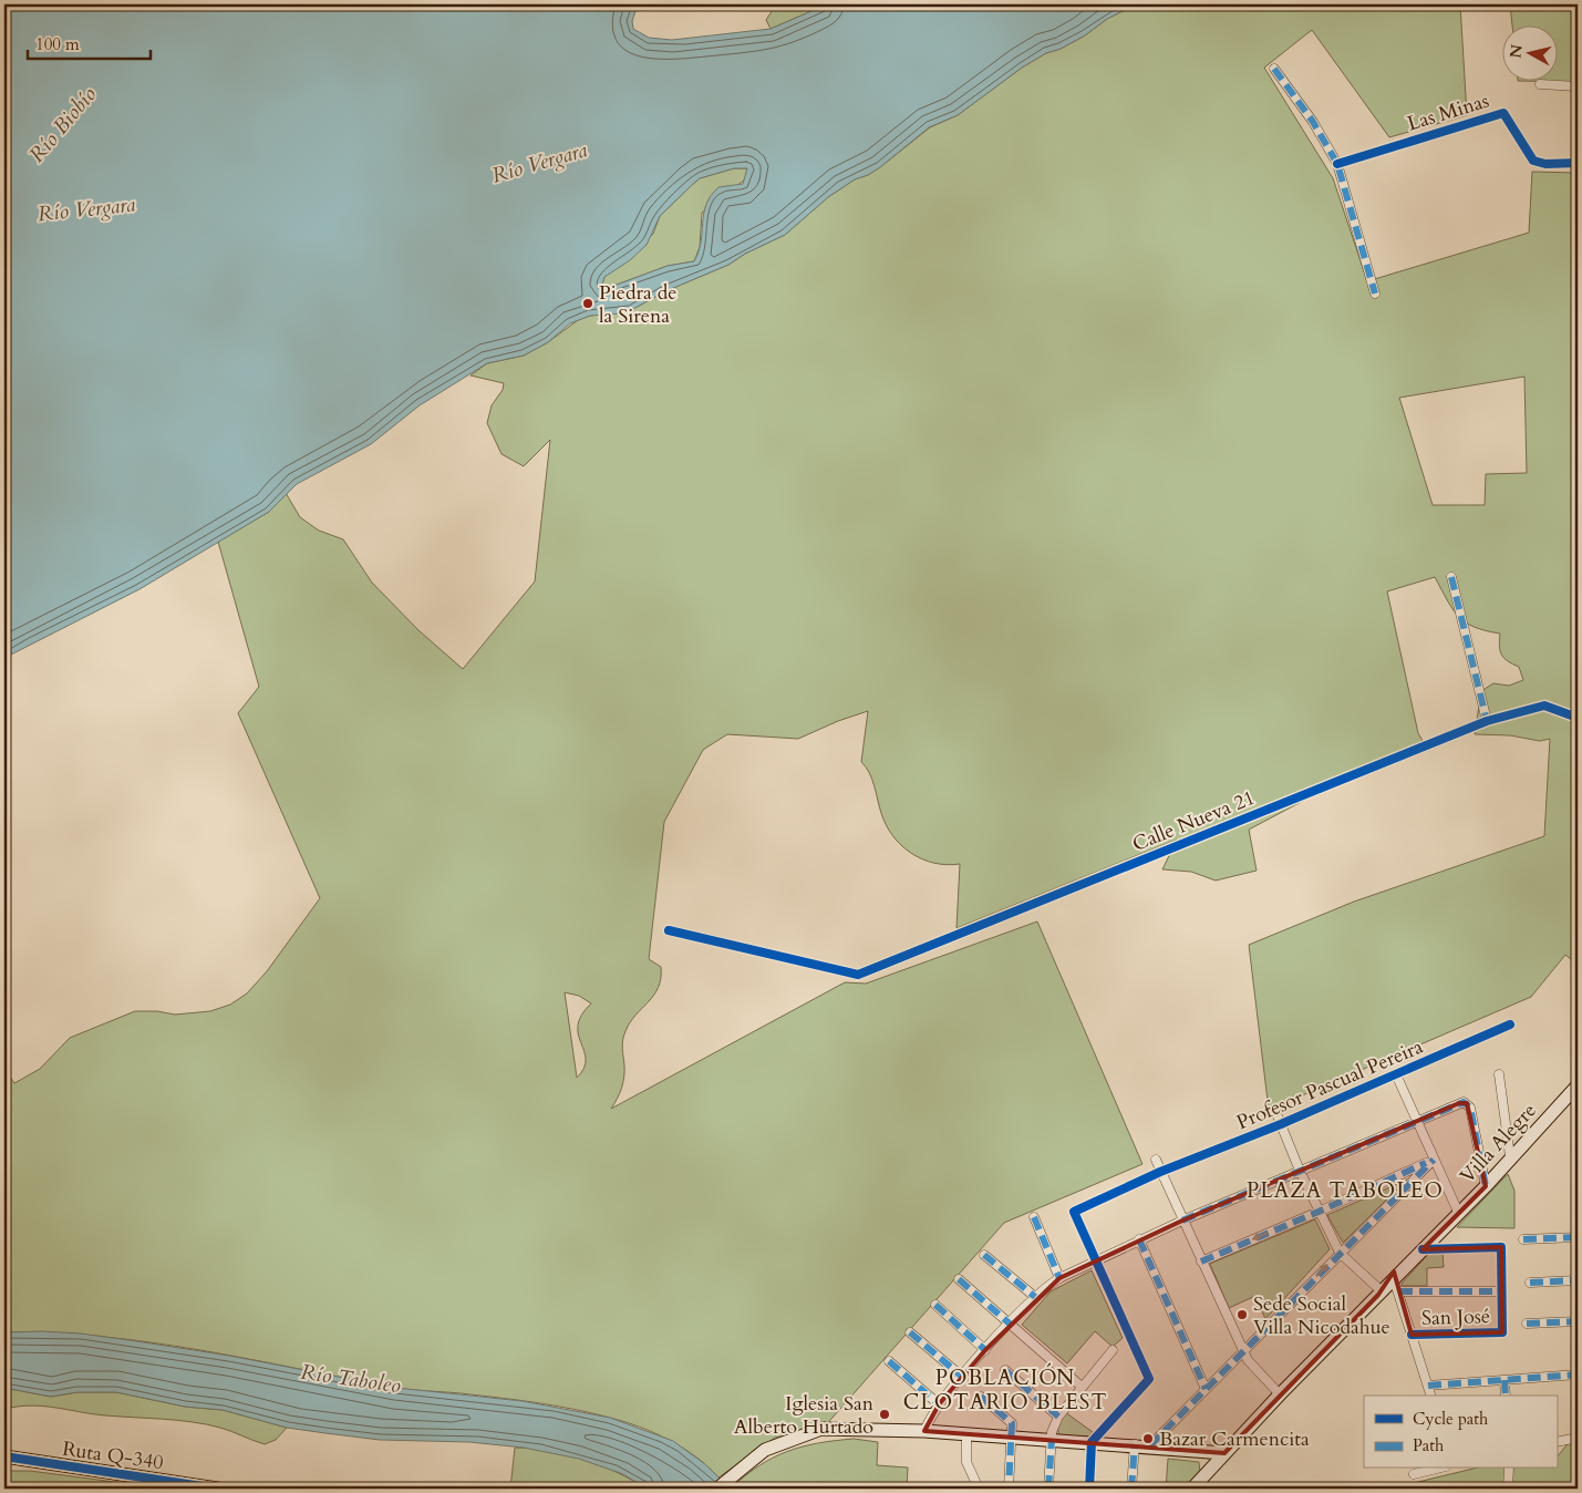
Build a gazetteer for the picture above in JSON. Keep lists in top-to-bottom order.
{
  "streets": {
    "street": [
      "Las Minas",
      "Calle Nueva 21",
      "Profesor Pascual Pereira",
      "Villa Alegre",
      "San José",
      "Ruta Q-340"
    ]
  },
  "districts": ["PLAZA TABOLEO", "POBLACIÓN CLOTARIO BLEST"],
  "water": ["Río Biobío", "Río Vergara", "Río Taboleo"],
  "places": [
    "Piedra de la Sirena",
    "Sede Social Villa Nicodahue",
    "Iglesia San Alberto Hurtado",
    "Bazar Carmencita"
  ],
  "legend": ["Cycle path", "Path"],
  "scale_bar": "100 m",
  "north": "left"
}
